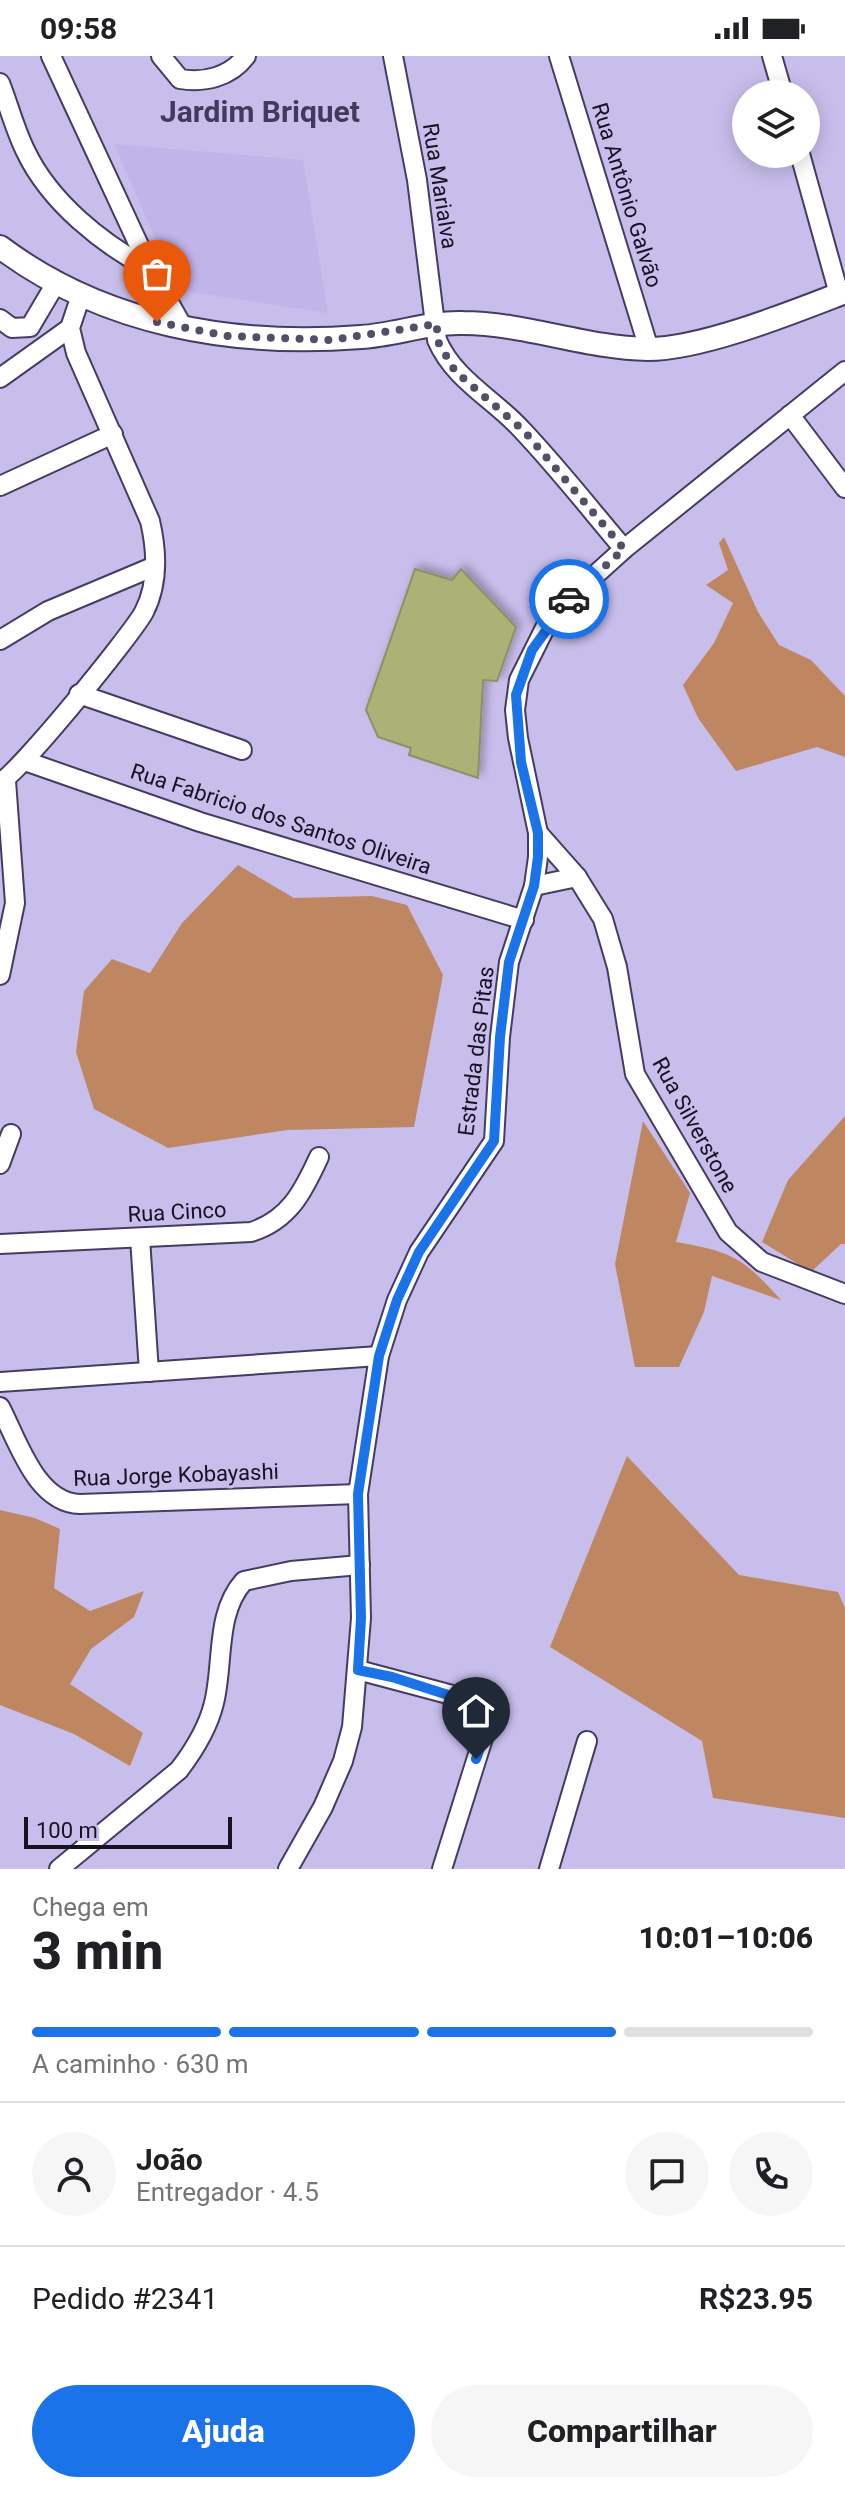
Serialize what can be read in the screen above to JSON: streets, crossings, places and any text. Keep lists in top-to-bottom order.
{
  "streets": {
    "street": [
      "Rua Marialva",
      "Rua Antônio Galvão",
      "Rua Fabricio dos Santos Oliveira",
      "Estrada das Pitas",
      "Rua Silverstone",
      "Rua Cinco",
      "Rua Jorge Kobayashi"
    ]
  },
  "crossings": [
    ["Rua Marialva", "Estrada das Pitas"],
    ["Rua Fabricio dos Santos Oliveira", "Estrada das Pitas"],
    ["Estrada das Pitas", "Rua Silverstone"],
    ["Estrada das Pitas", "Rua Jorge Kobayashi"]
  ],
  "districts": ["Jardim Briquet"],
  "scale_bar": "100 m",
  "page": {
    "status": "09:58",
    "scale": "100 m",
    "heading": ["3 min", "Chega em", "10:01–10:06"],
    "panel": [
      "João",
      "Entregador · 4.5",
      "Pedido #2341",
      "R$23.95"
    ],
    "bar": "A caminho · 630 m",
    "buttons": ["Ajuda", "Compartilhar"]
  }
}
